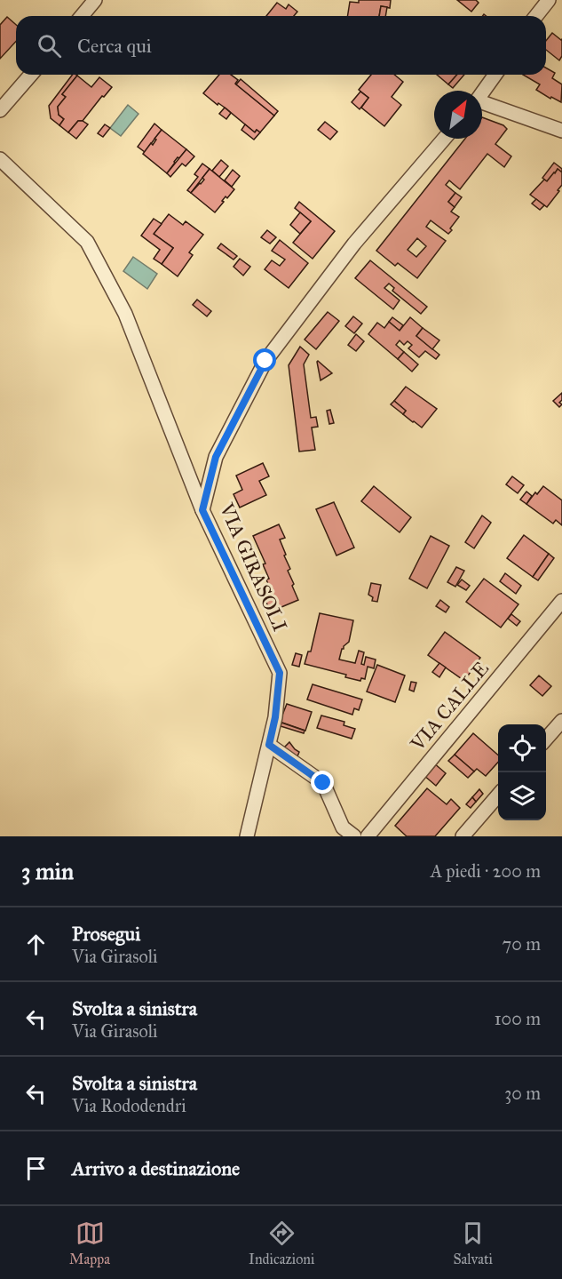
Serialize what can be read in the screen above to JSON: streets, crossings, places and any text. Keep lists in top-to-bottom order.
{
  "streets": {
    "street": ["VIA GIRASOLI", "VIA CALLE"]
  },
  "north": "top right",
  "page": {
    "search": "Cerca qui",
    "heading": ["3 min", "A piedi · 200 m"],
    "list": [
      ["Prosegui", "Via Girasoli", "70 m"],
      ["Svolta a sinistra", "Via Girasoli", "100 m"],
      ["Svolta a sinistra", "Via Rododendri", "30 m"],
      "Arrivo a destinazione"
    ],
    "nav": ["Mappa", "Indicazioni", "Salvati"]
  }
}
